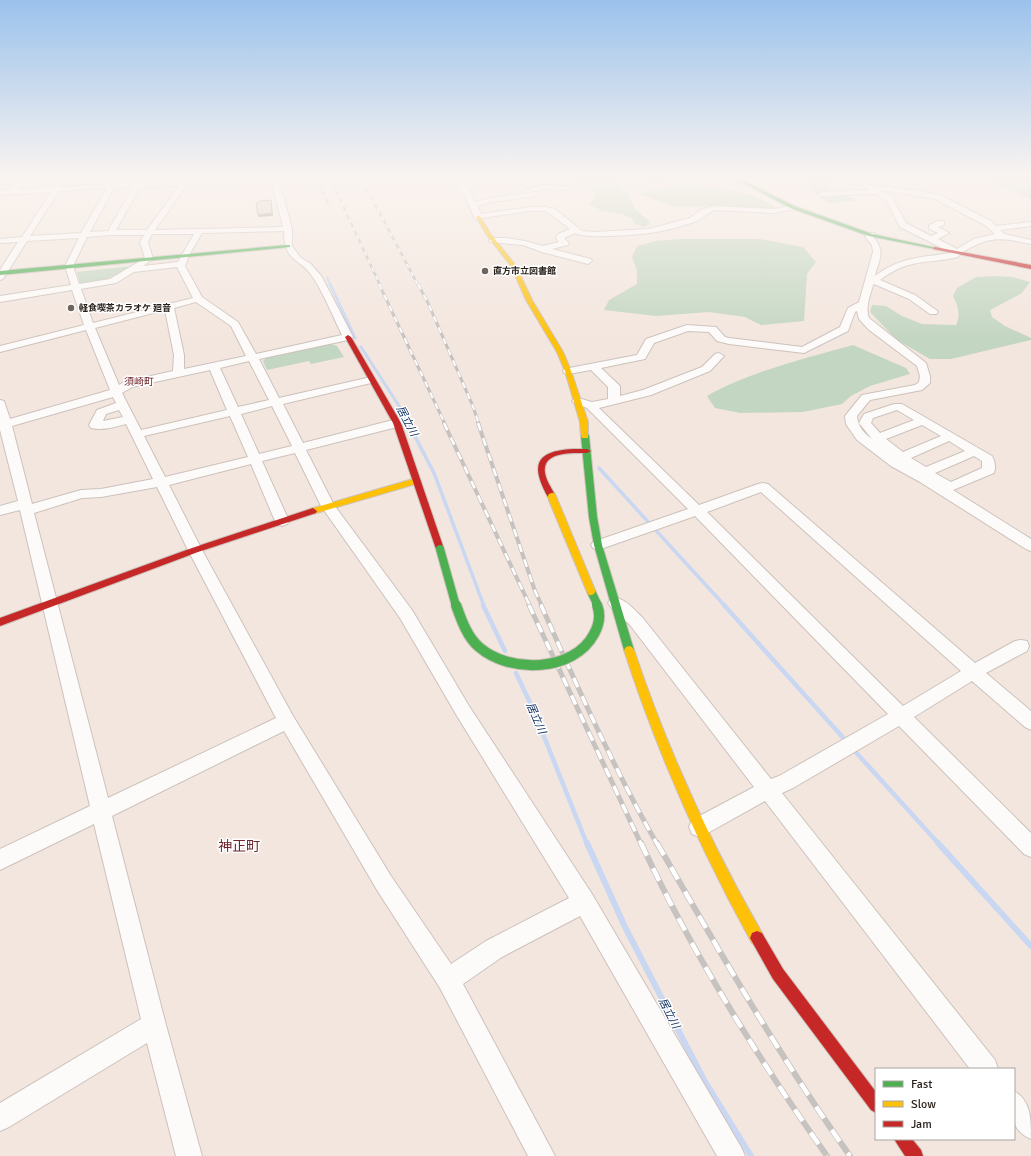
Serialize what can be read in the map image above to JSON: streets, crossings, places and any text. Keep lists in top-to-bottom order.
{
  "districts": ["須崎町", "神正町"],
  "water": ["居立川"],
  "places": ["直方市立図書館", "軽食喫茶カラオケ 廻音"],
  "legend": ["Fast", "Slow", "Jam"]
}
